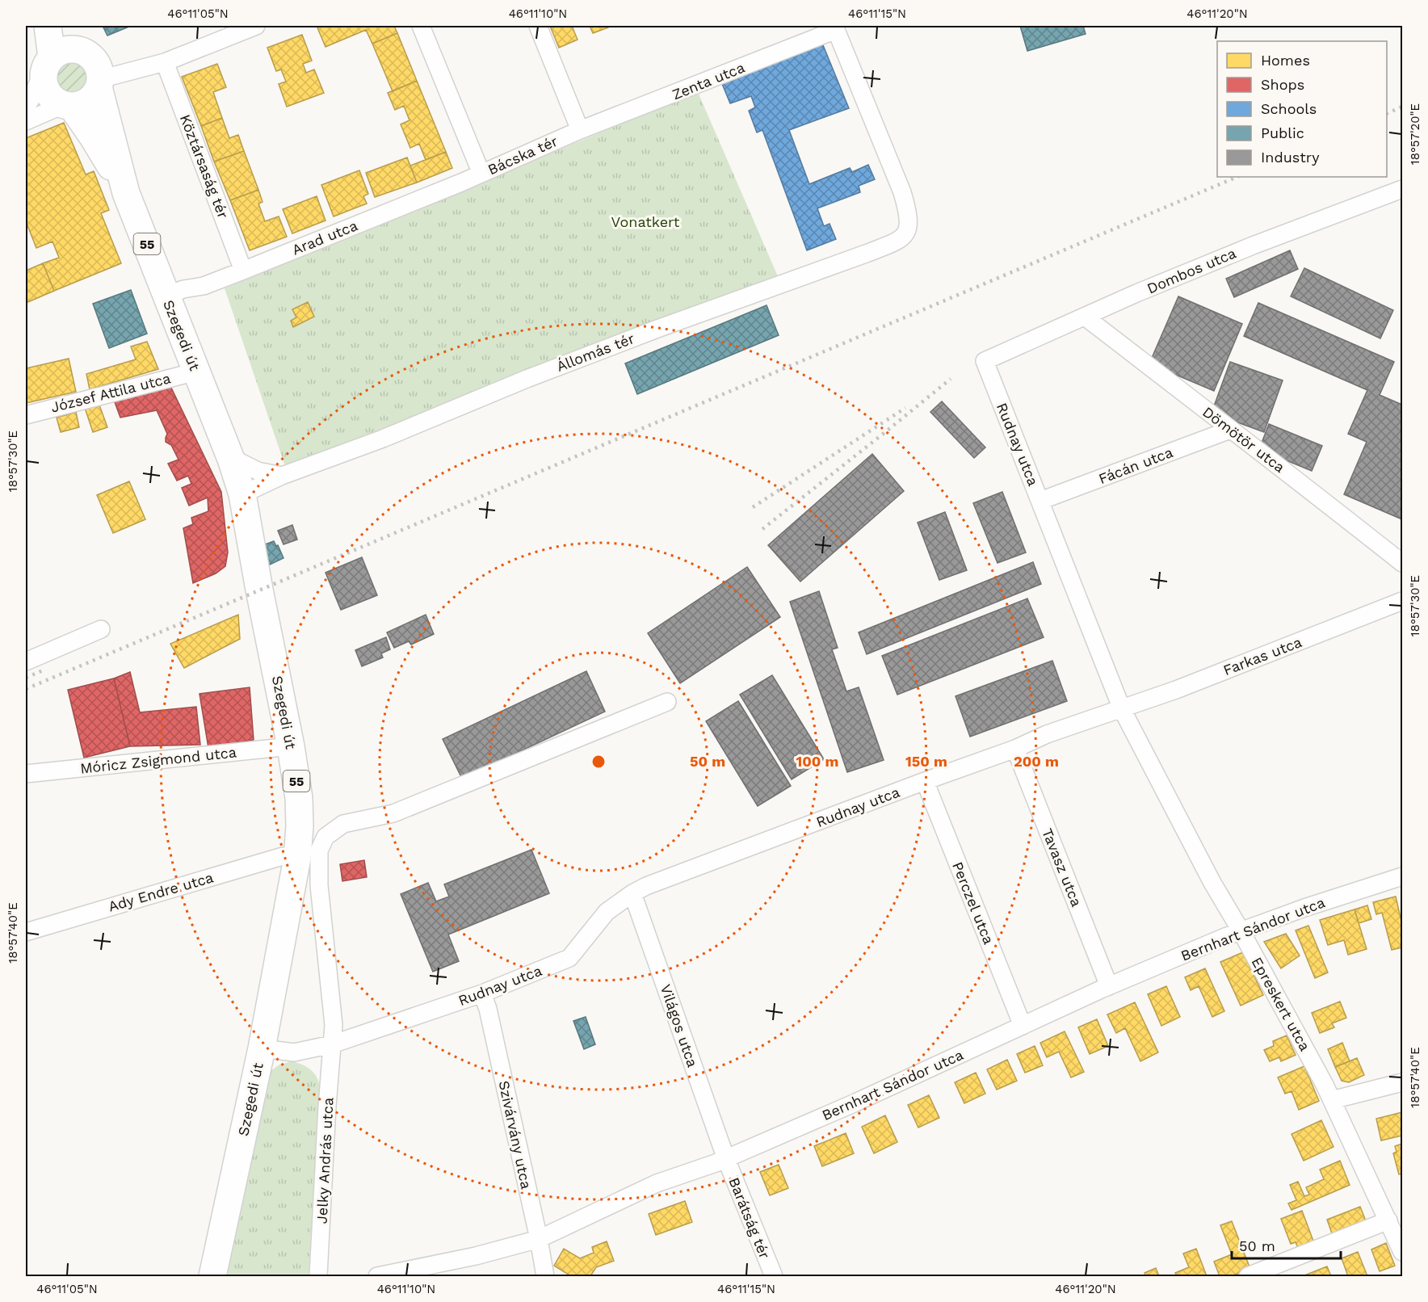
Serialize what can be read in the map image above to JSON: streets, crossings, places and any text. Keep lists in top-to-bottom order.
{
  "streets": {
    "main road": ["55", "Szegedi út"],
    "street": [
      "Zenta utca",
      "Bácska tér",
      "Köztársaság tér",
      "Arad utca",
      "Dombos utca",
      "Állomás tér",
      "József Attila utca",
      "Dömötör utca",
      "Rudnay utca",
      "Fácán utca",
      "Farkas utca",
      "Móricz Zsigmond utca",
      "Tavasz utca",
      "Ady Endre utca",
      "Perczel utca",
      "Bernhart Sándor utca",
      "Epreskert utca",
      "Világos utca",
      "Szivárvány utca",
      "Jelky András utca",
      "Barátság tér"
    ]
  },
  "crossings": [
    ["Zenta utca", "Bácska tér"],
    ["Zenta utca", "Állomás tér"],
    ["Bácska tér", "Arad utca"],
    ["Köztársaság tér", "Arad utca"],
    ["Arad utca", "Szegedi út"],
    ["55", "Szegedi út"],
    ["Dombos utca", "Dömötör utca"],
    ["Dombos utca", "Rudnay utca"],
    ["Szegedi út", "Állomás tér"],
    ["Szegedi út", "József Attila utca"],
    ["Szegedi út", "Rudnay utca"],
    ["Szegedi út", "Móricz Zsigmond utca"],
    ["Szegedi út", "Ady Endre utca"],
    ["Dömötör utca", "Fácán utca"],
    ["Rudnay utca", "Fácán utca"],
    ["Rudnay utca", "Farkas utca"],
    ["Rudnay utca", "Tavasz utca"],
    ["Rudnay utca", "Perczel utca"],
    ["Rudnay utca", "Epreskert utca"],
    ["Rudnay utca", "Világos utca"],
    ["Rudnay utca", "Szivárvány utca"],
    ["Rudnay utca", "Jelky András utca"],
    ["Farkas utca", "Epreskert utca"],
    ["Tavasz utca", "Bernhart Sándor utca"],
    ["Perczel utca", "Bernhart Sándor utca"],
    ["Bernhart Sándor utca", "Epreskert utca"],
    ["Bernhart Sándor utca", "Világos utca"],
    ["Bernhart Sándor utca", "Szivárvány utca"],
    ["Bernhart Sándor utca", "Barátság tér"],
    ["Világos utca", "Barátság tér"]
  ],
  "parks": ["Vonatkert"],
  "legend": [
    "Homes",
    "Shops",
    "Schools",
    "Public",
    "Industry"
  ],
  "scale_bar": "50 m",
  "coordinates": [
    "46°11'05\"N",
    "46°11'10\"N",
    "46°11'15\"N",
    "46°11'20\"N",
    "18°57'20\"E",
    "18°57'30\"E",
    "18°57'40\"E"
  ],
  "rings": [
    "50 m",
    "100 m",
    "150 m",
    "200 m"
  ]
}
